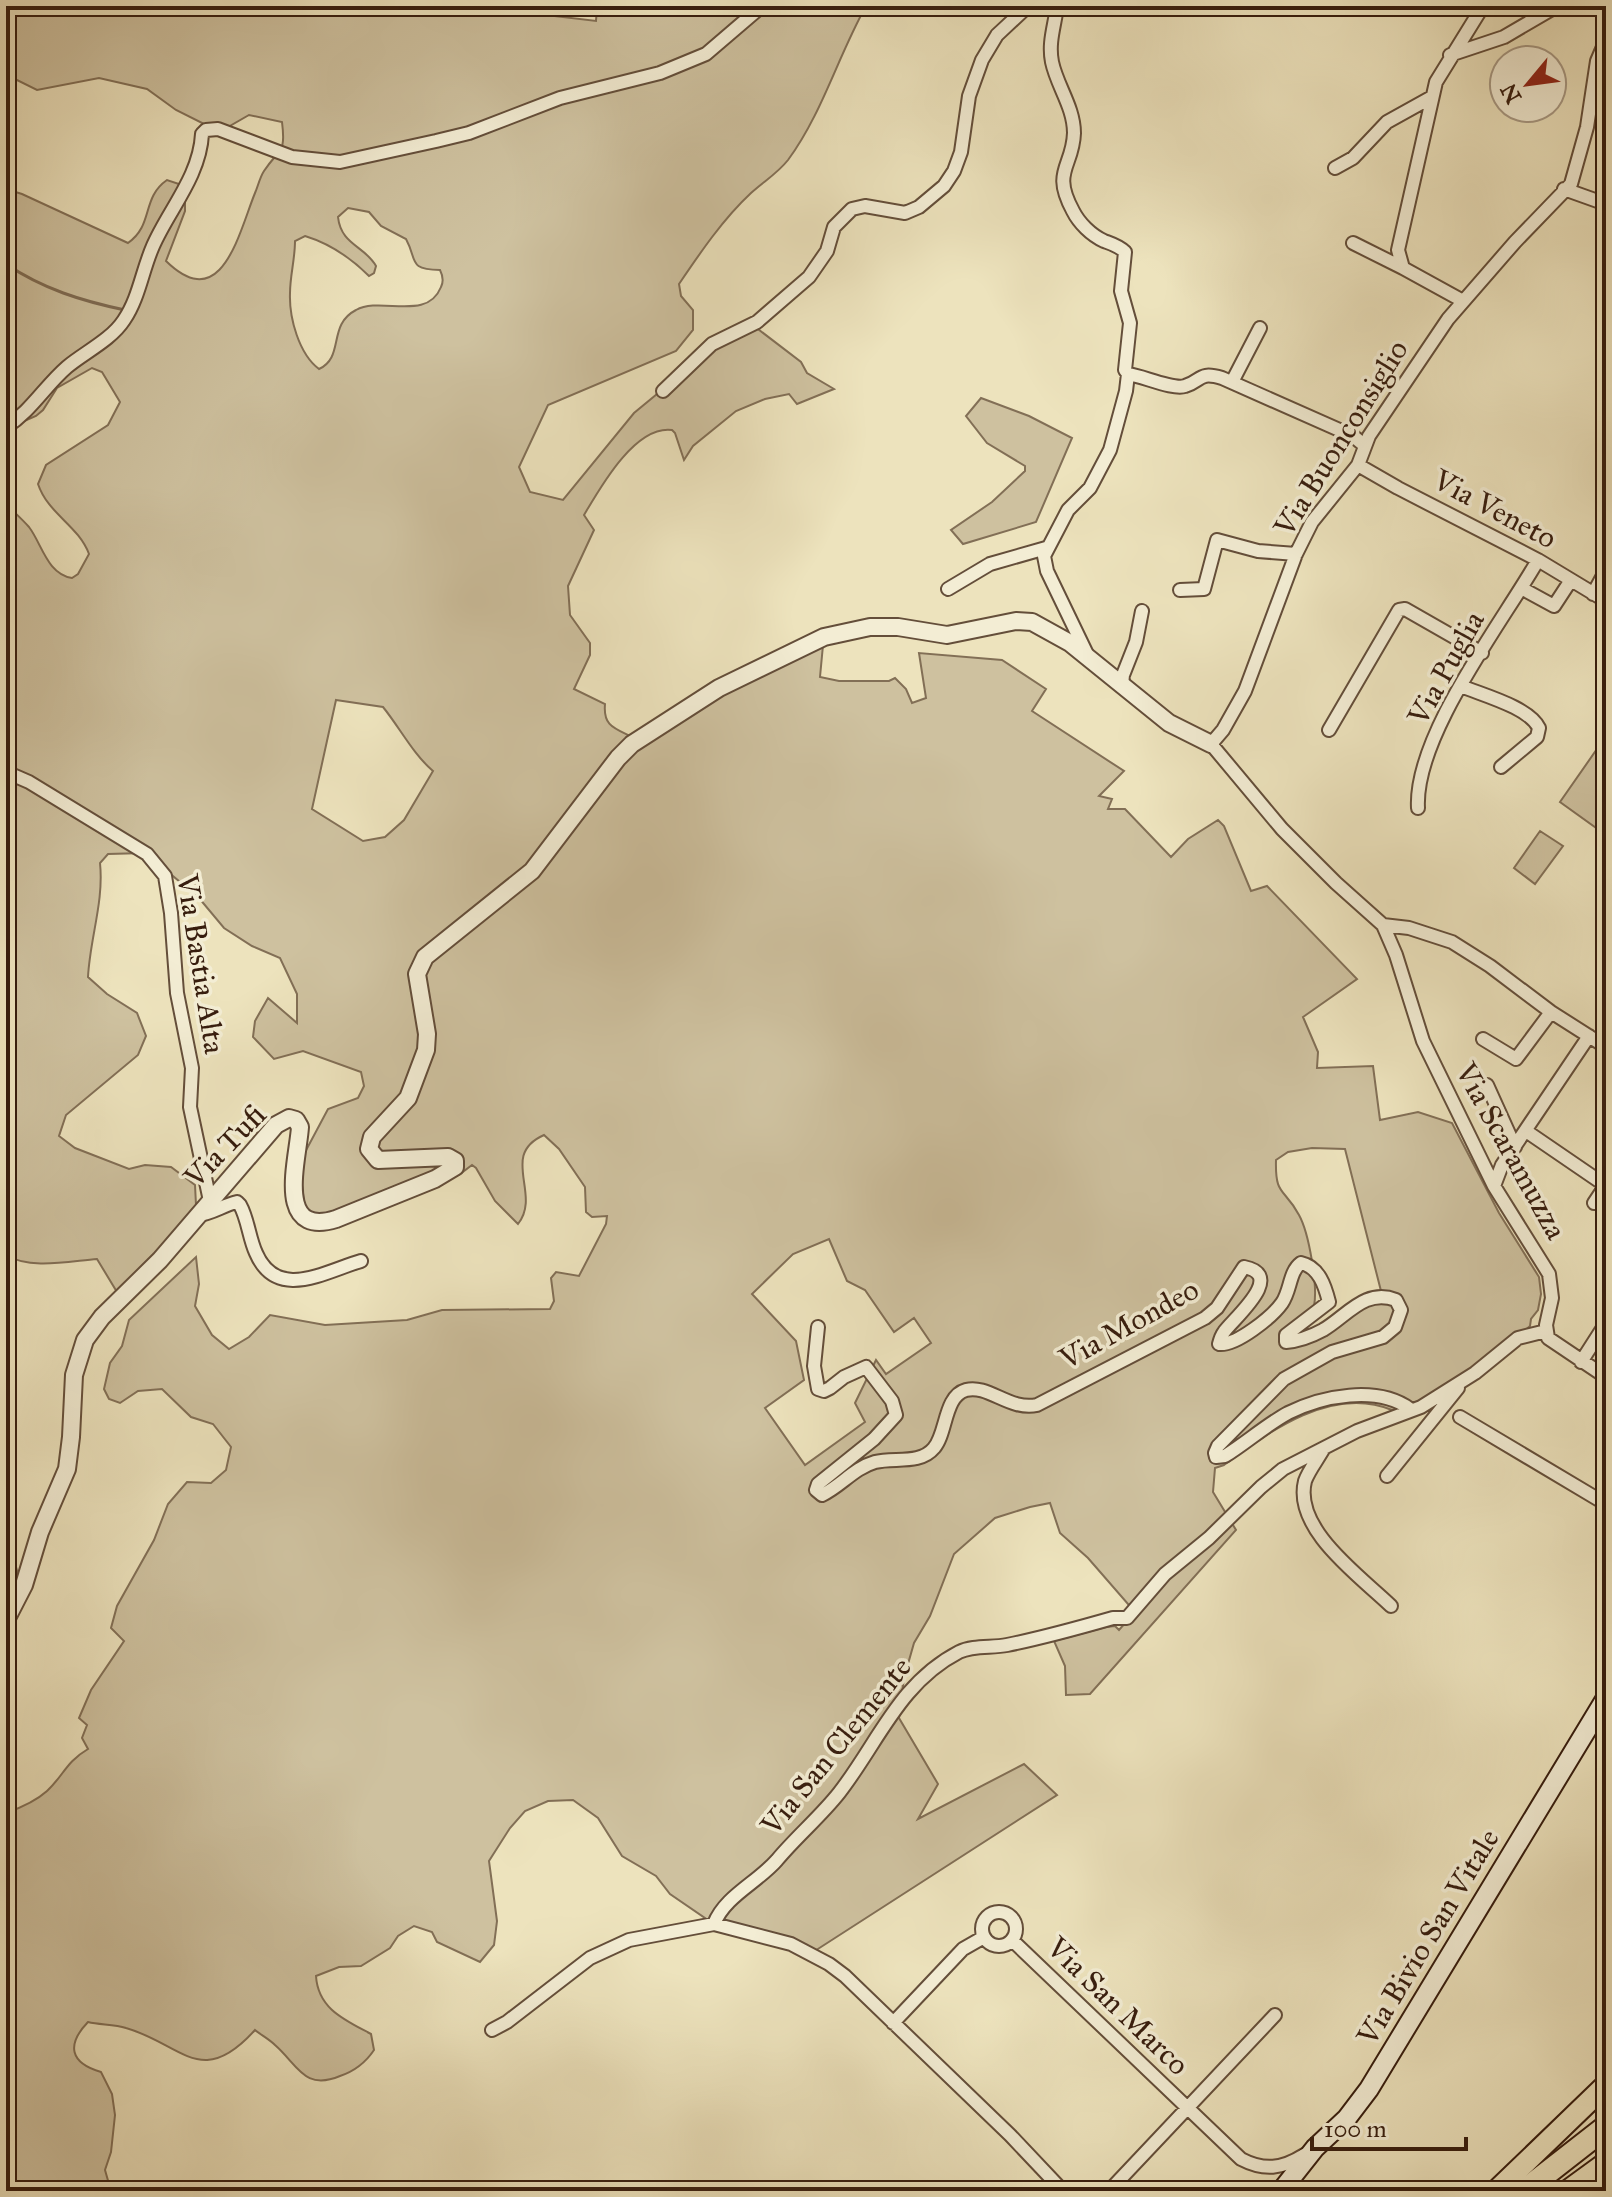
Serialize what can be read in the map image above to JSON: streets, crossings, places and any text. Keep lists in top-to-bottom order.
{
  "streets": {
    "main road": ["Via Bivio San Vitale"],
    "street": [
      "Via Buonconsiglio",
      "Via Veneto",
      "Via Puglia",
      "Via Bastia Alta",
      "Via Tufi",
      "Via Scaramuzza",
      "Via Mondeo",
      "Via San Clemente",
      "Via San Marco"
    ]
  },
  "crossings": [
    ["Via Buonconsiglio", "Via Veneto"],
    ["Via Veneto", "Via Puglia"],
    ["Via Bastia Alta", "Via Tufi"],
    ["Via Scaramuzza", "Via San Clemente"],
    ["Via Mondeo", "Via San Clemente"],
    ["Via Bivio San Vitale", "Via San Marco"]
  ],
  "scale_bar": "100 m",
  "north": "bottom left"
}
